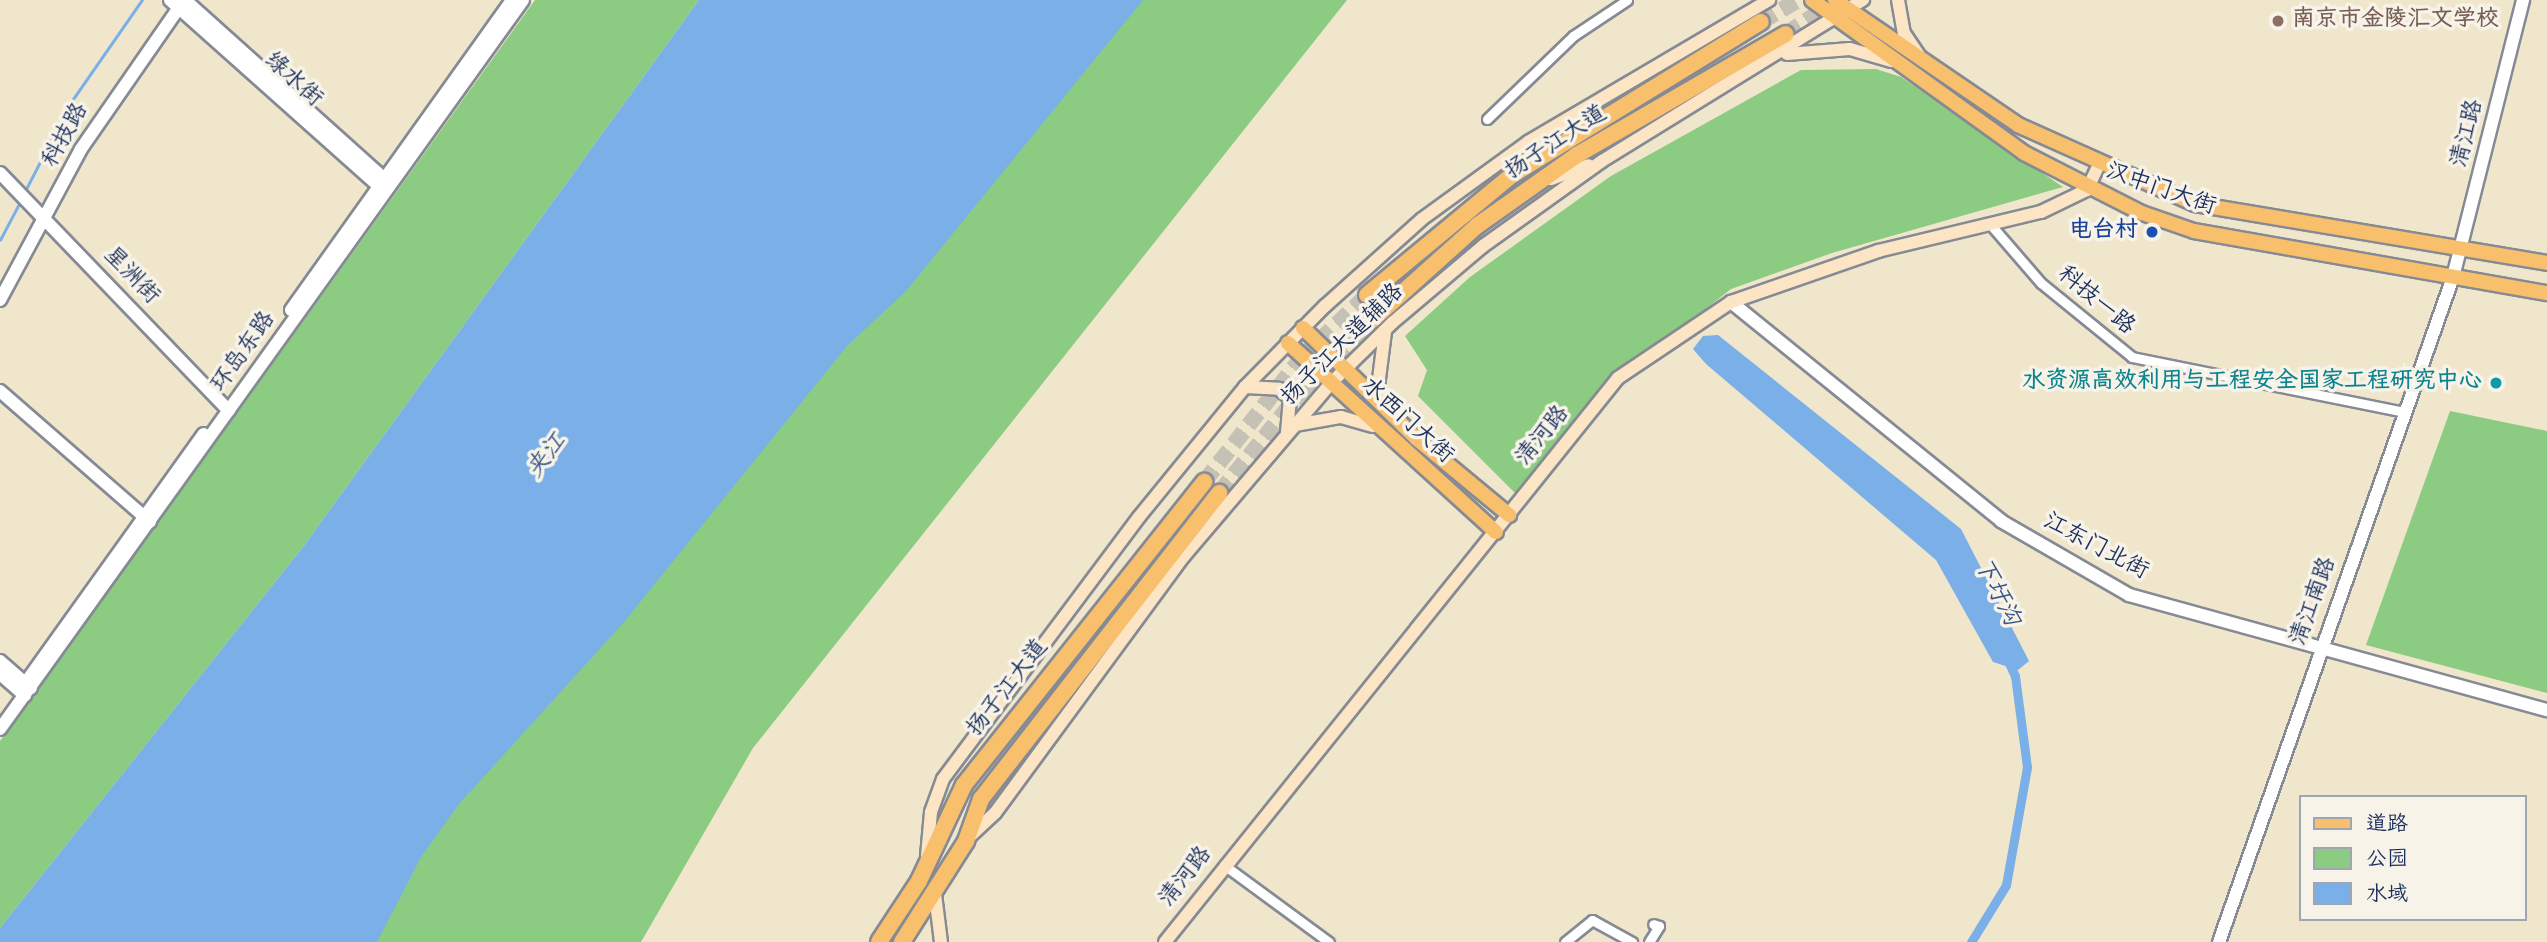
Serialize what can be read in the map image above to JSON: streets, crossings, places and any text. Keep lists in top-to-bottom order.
{
  "streets": {
    "highway": ["扬子江大道"],
    "main road": [
      "汉中门大街",
      "扬子江大道辅路",
      "水西门大街",
      "清河路"
    ],
    "street": [
      "绿水街",
      "清江路",
      "科技路",
      "星洲街",
      "科技一路",
      "环岛东路",
      "江东门北街",
      "清江南路"
    ]
  },
  "crossings": [
    ["绿水街", "科技路"],
    ["绿水街", "环岛东路"],
    ["清江路", "汉中门大街"],
    ["清江路", "清江南路"],
    ["科技路", "星洲街"],
    ["扬子江大道", "扬子江大道辅路"],
    ["汉中门大街", "扬子江大道辅路"],
    ["汉中门大街", "清河路"],
    ["汉中门大街", "清江南路"],
    ["星洲街", "环岛东路"],
    ["科技一路", "清河路"],
    ["科技一路", "清江南路"],
    ["扬子江大道辅路", "水西门大街"],
    ["水西门大街", "清河路"],
    ["清河路", "江东门北街"],
    ["江东门北街", "清江南路"]
  ],
  "water": ["夹江", "下圩沟"],
  "places": ["南京市金陵汇文学校", "电台村", "水资源高效利用与工程安全国家工程研究中心"],
  "legend": ["道路", "公园", "水域"]
}
